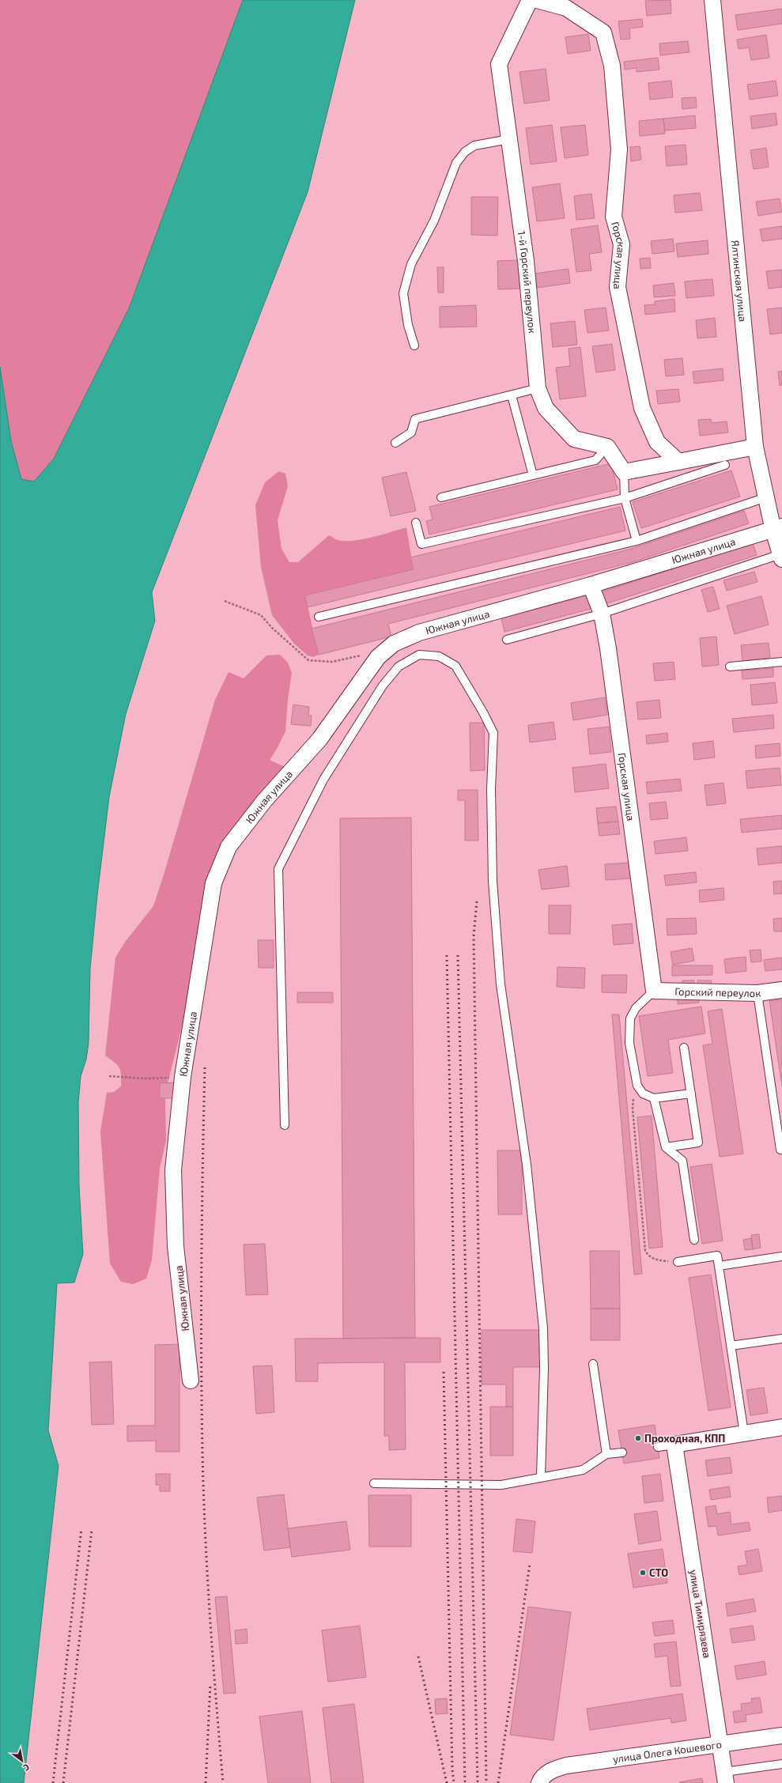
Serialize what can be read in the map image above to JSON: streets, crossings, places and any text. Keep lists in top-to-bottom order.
{
  "streets": {
    "street": [
      "Горская улица",
      "Ялтинская улица",
      "1-й Горский переулок",
      "Южная улица",
      "Горский переулок",
      "улица Тимирязева",
      "улица Олега Кошевого"
    ]
  },
  "crossings": [
    ["Горская улица", "Южная улица"],
    ["Горская улица", "Горский переулок"],
    ["Ялтинская улица", "Южная улица"],
    ["улица Тимирязева", "улица Олега Кошевого"]
  ],
  "places": ["Проходная, КПП", "СТО"],
  "north": "bottom right"
}
